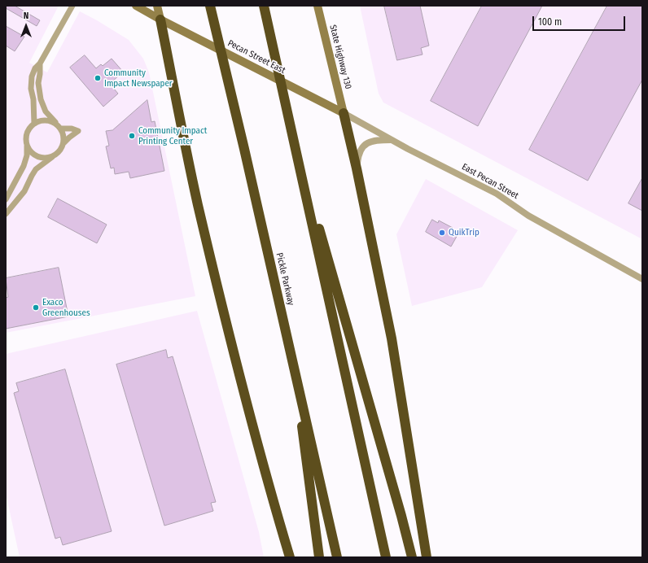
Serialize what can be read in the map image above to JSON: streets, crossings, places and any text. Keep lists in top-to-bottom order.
{
  "streets": {
    "highway": ["Pickle Parkway"],
    "main road": ["Pecan Street East", "State Highway 130"],
    "street": ["East Pecan Street"]
  },
  "crossings": [
    ["Pecan Street East", "State Highway 130"],
    ["Pecan Street East", "East Pecan Street"],
    ["State Highway 130", "East Pecan Street"]
  ],
  "places": [
    "Community Impact Newspaper",
    "Community Impact Printing Center",
    "QuikTrip",
    "Exaco Greenhouses"
  ],
  "scale_bar": "100 m",
  "north": "top"
}
